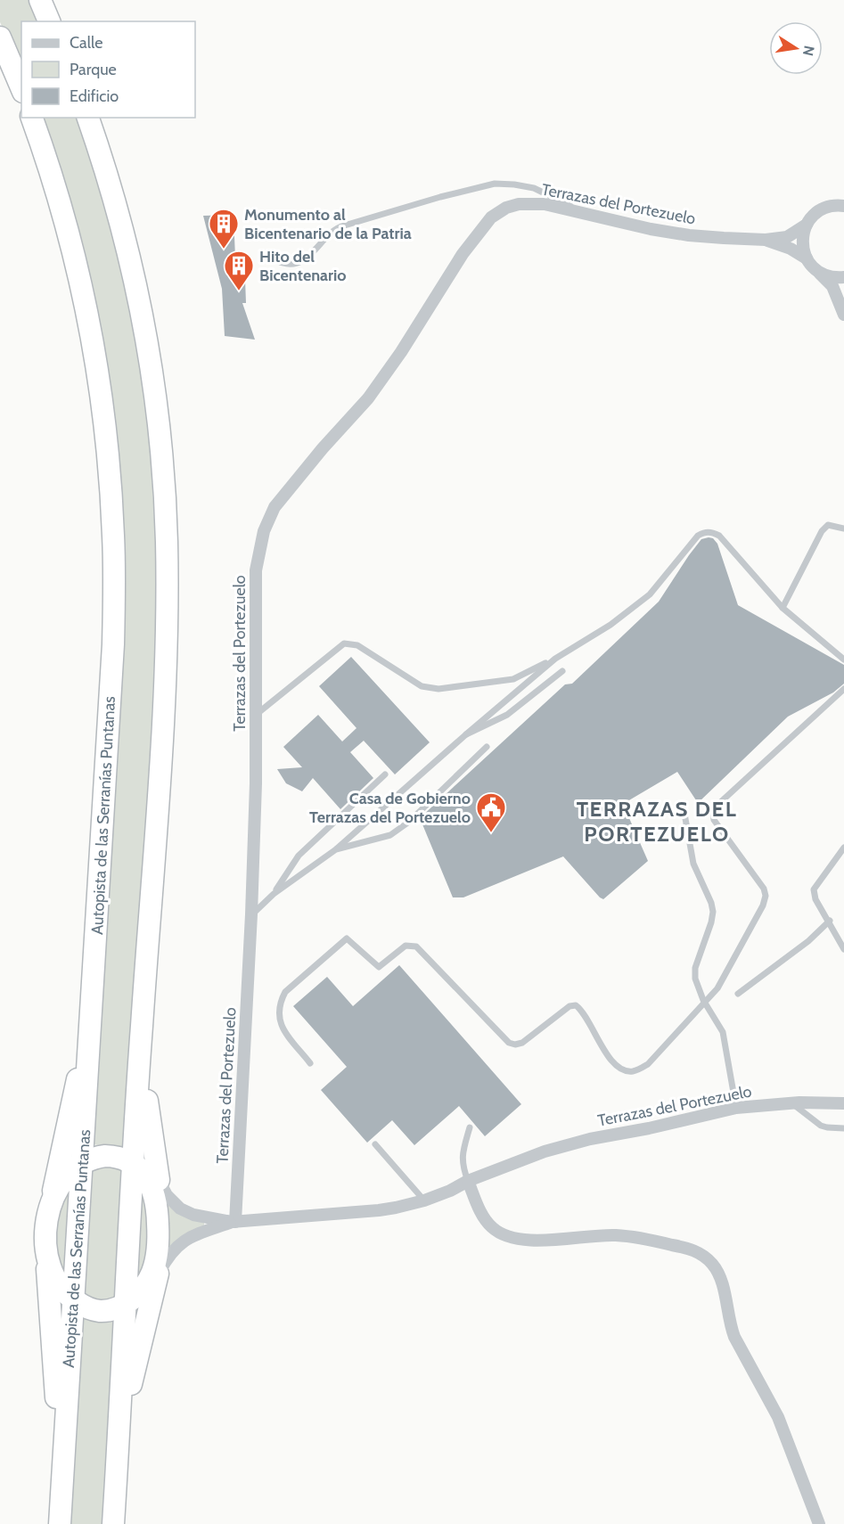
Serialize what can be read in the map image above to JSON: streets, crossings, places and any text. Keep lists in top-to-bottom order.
{
  "streets": {
    "highway": ["Autopista de las Serranías Puntanas"],
    "street": ["Terrazas del Portezuelo"]
  },
  "districts": ["TERRAZAS DEL PORTEZUELO"],
  "places": {
    "building": ["Monumento al Bicentenario de la Patria", "Hito del Bicentenario"],
    "public building": ["Casa de Gobierno Terrazas del Portezuelo"]
  },
  "legend": ["Calle", "Parque", "Edificio"],
  "north": "right"
}
